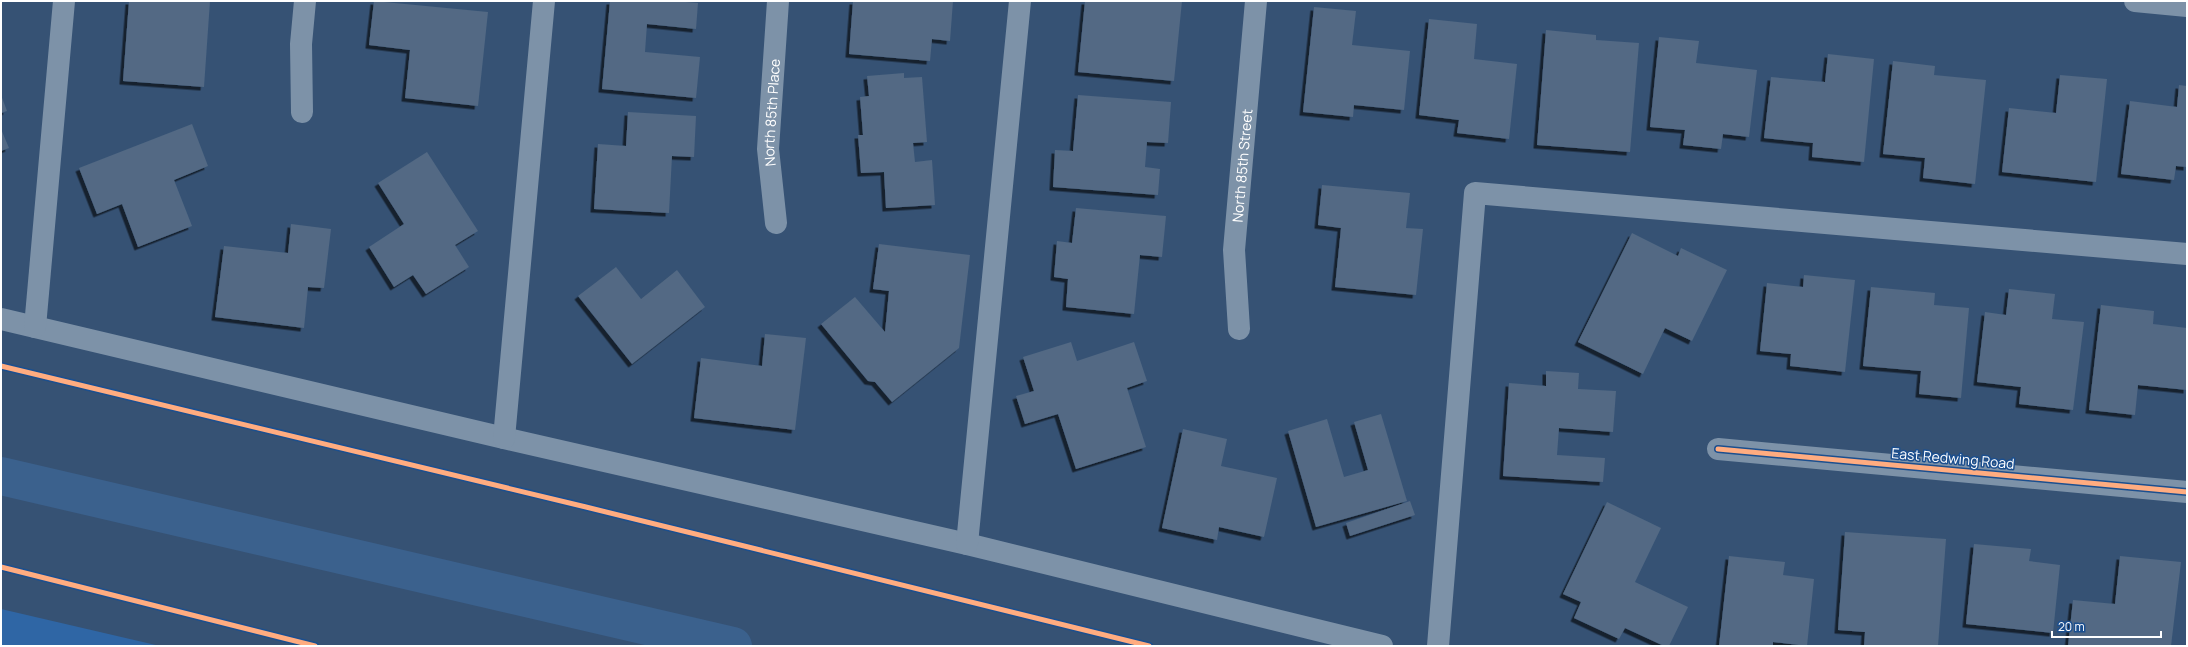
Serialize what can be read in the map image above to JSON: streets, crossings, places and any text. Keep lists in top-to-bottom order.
{
  "streets": {
    "street": ["North 85th Place", "North 85th Street", "East Redwing Road"]
  },
  "scale_bar": "20 m"
}
